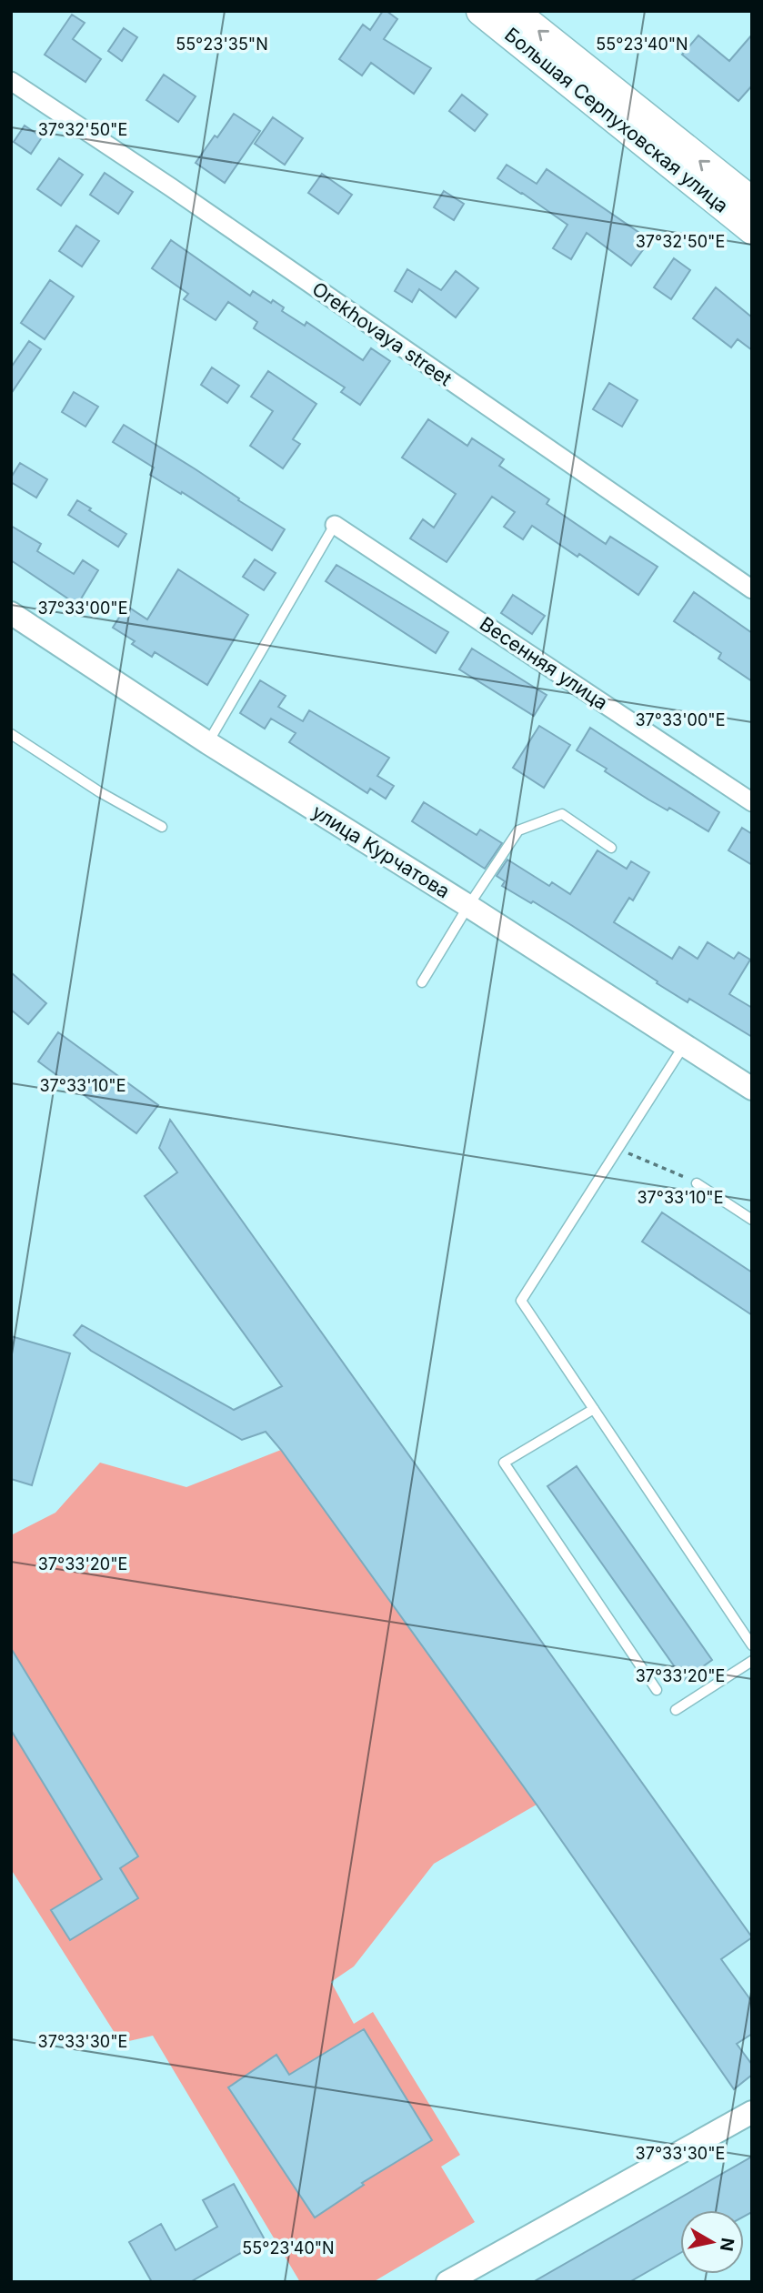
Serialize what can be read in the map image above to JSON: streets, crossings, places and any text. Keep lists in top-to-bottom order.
{
  "streets": {
    "main road": ["Большая Серпуховская улица"],
    "street": ["Orekhovaya street", "Весенняя улица", "улица Курчатова"]
  },
  "north": "right",
  "coordinates": [
    "55°23'40\"N",
    "55°23'35\"N",
    "37°32'50\"E",
    "37°33'00\"E",
    "37°33'10\"E",
    "37°33'20\"E",
    "37°33'30\"E"
  ]
}
